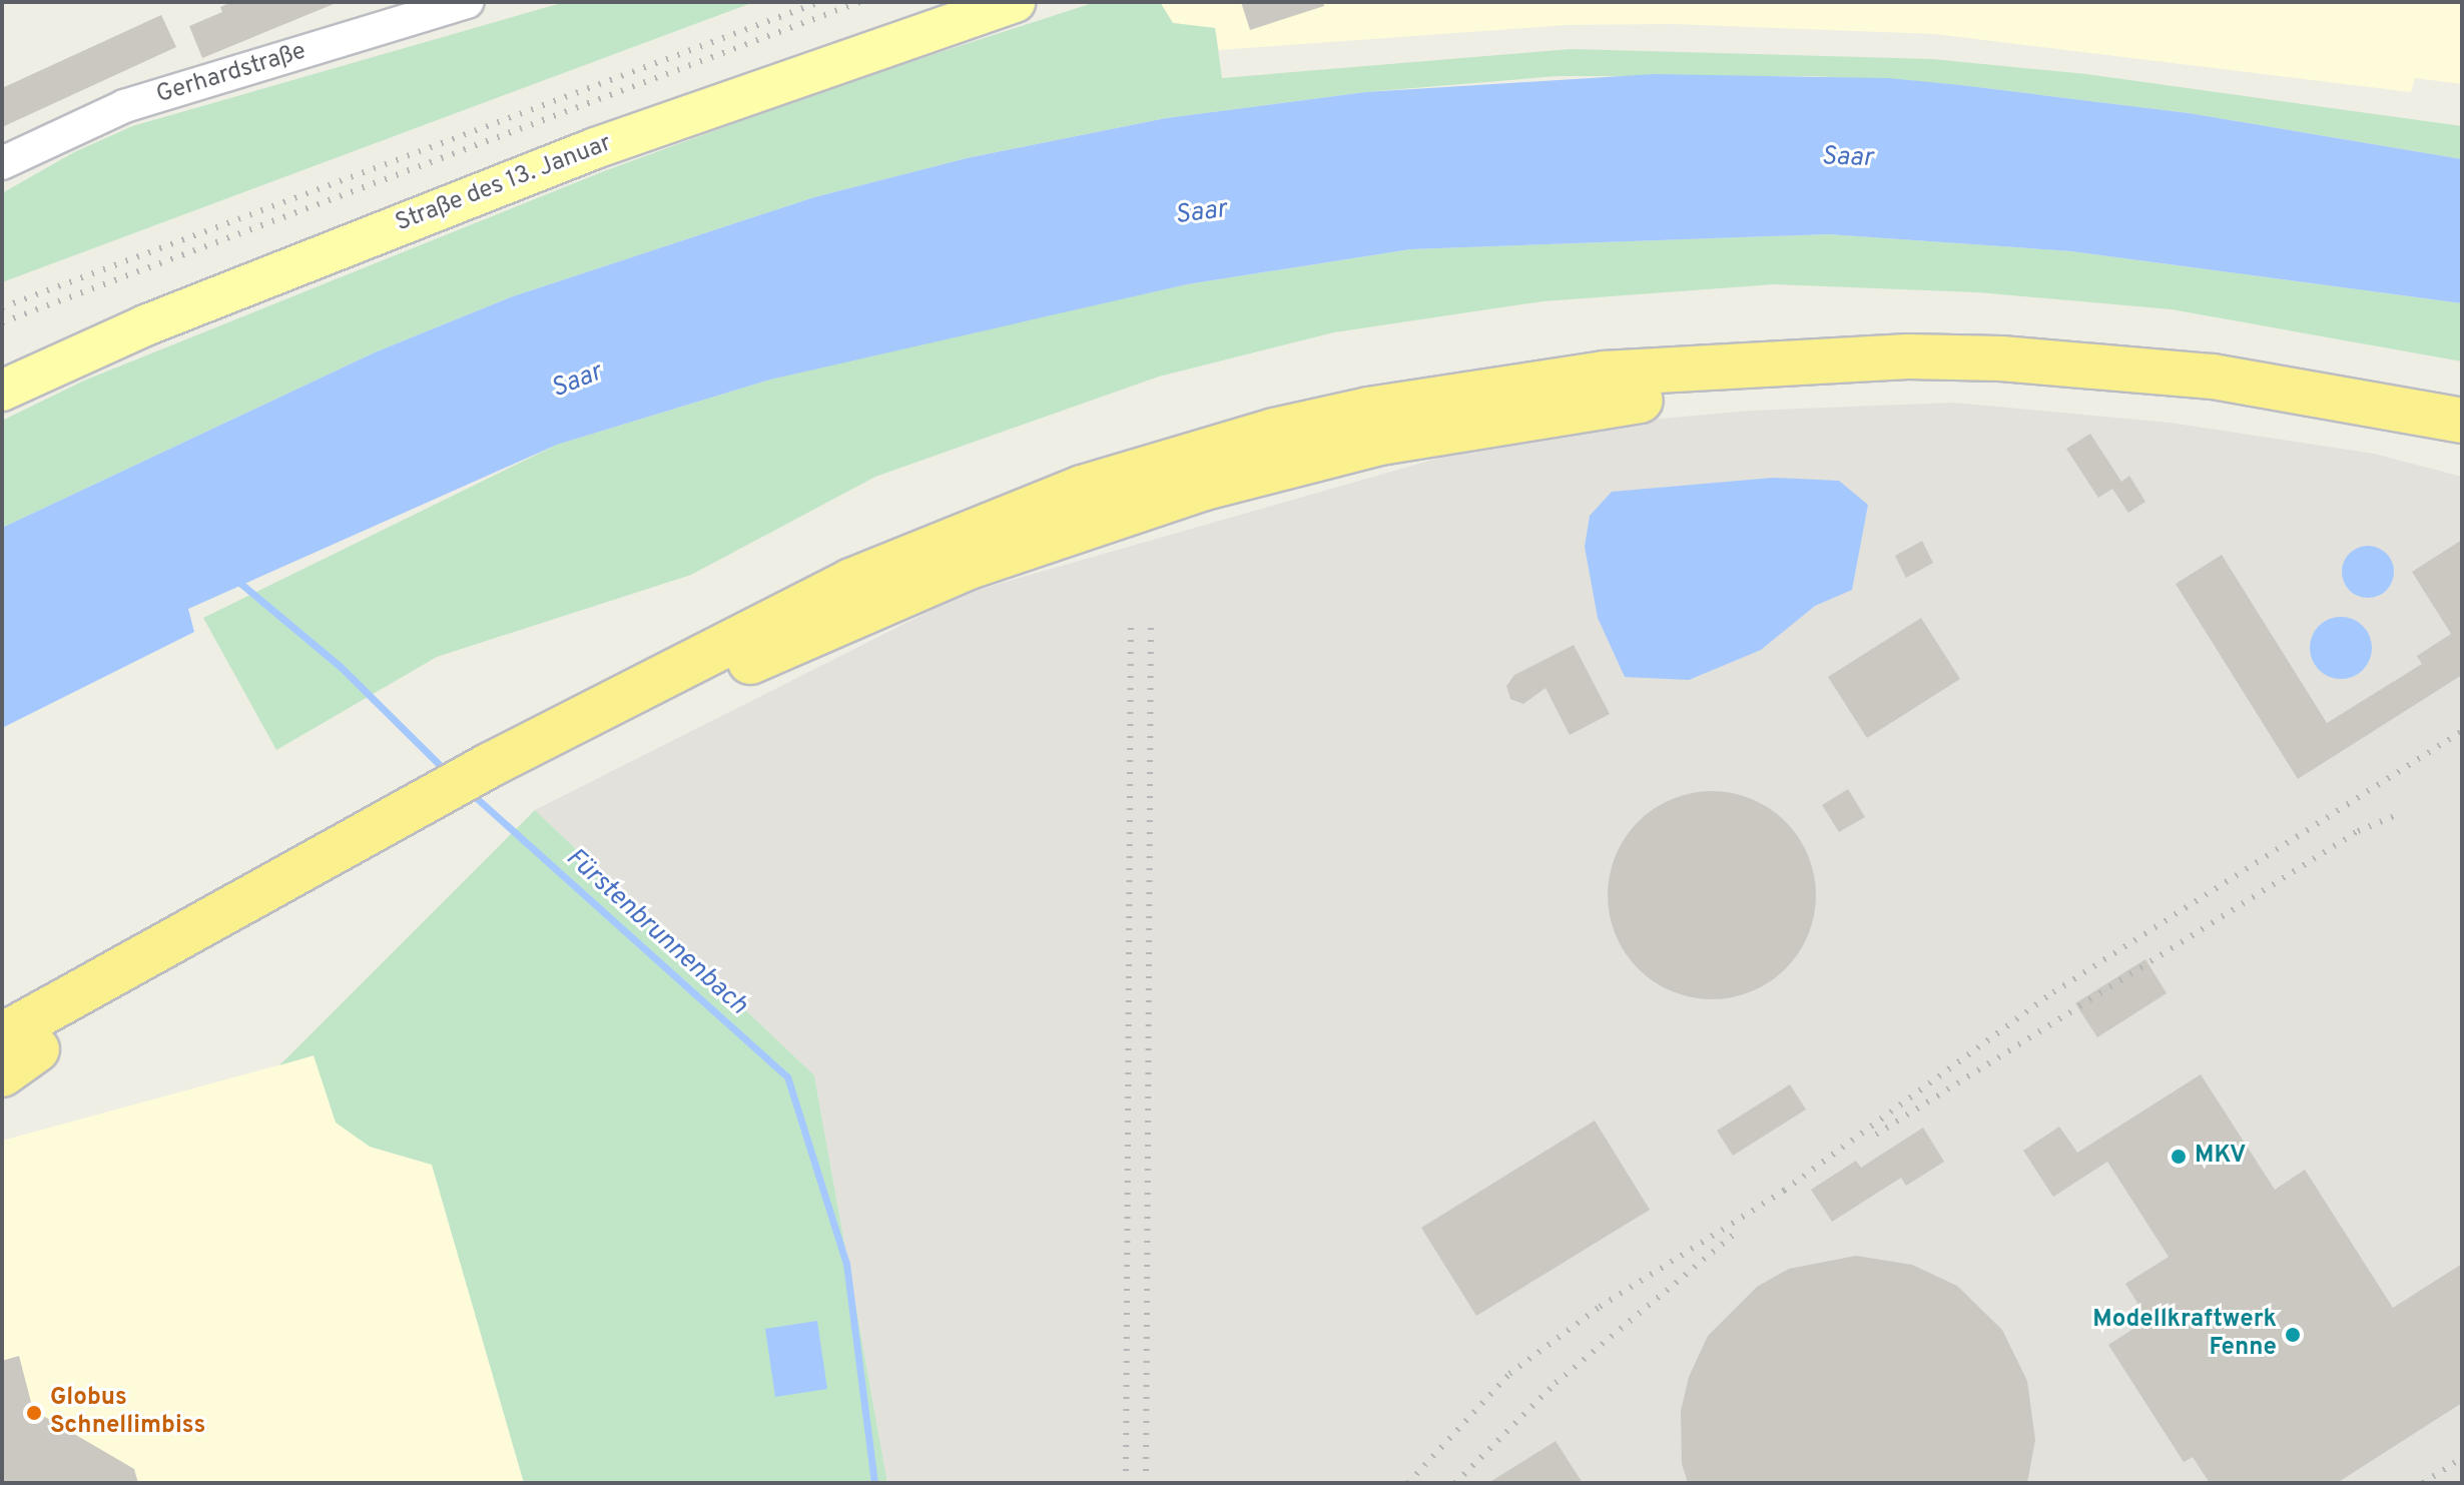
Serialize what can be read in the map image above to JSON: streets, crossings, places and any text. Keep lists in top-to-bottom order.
{
  "streets": {
    "main road": ["Straße des 13. Januar"],
    "street": ["Gerhardstraße"]
  },
  "water": ["Saar", "Fürstenbrunnenbach"],
  "places": ["MKV", "Modellkraftwerk Fenne", "Globus Schnellimbiss"]
}
